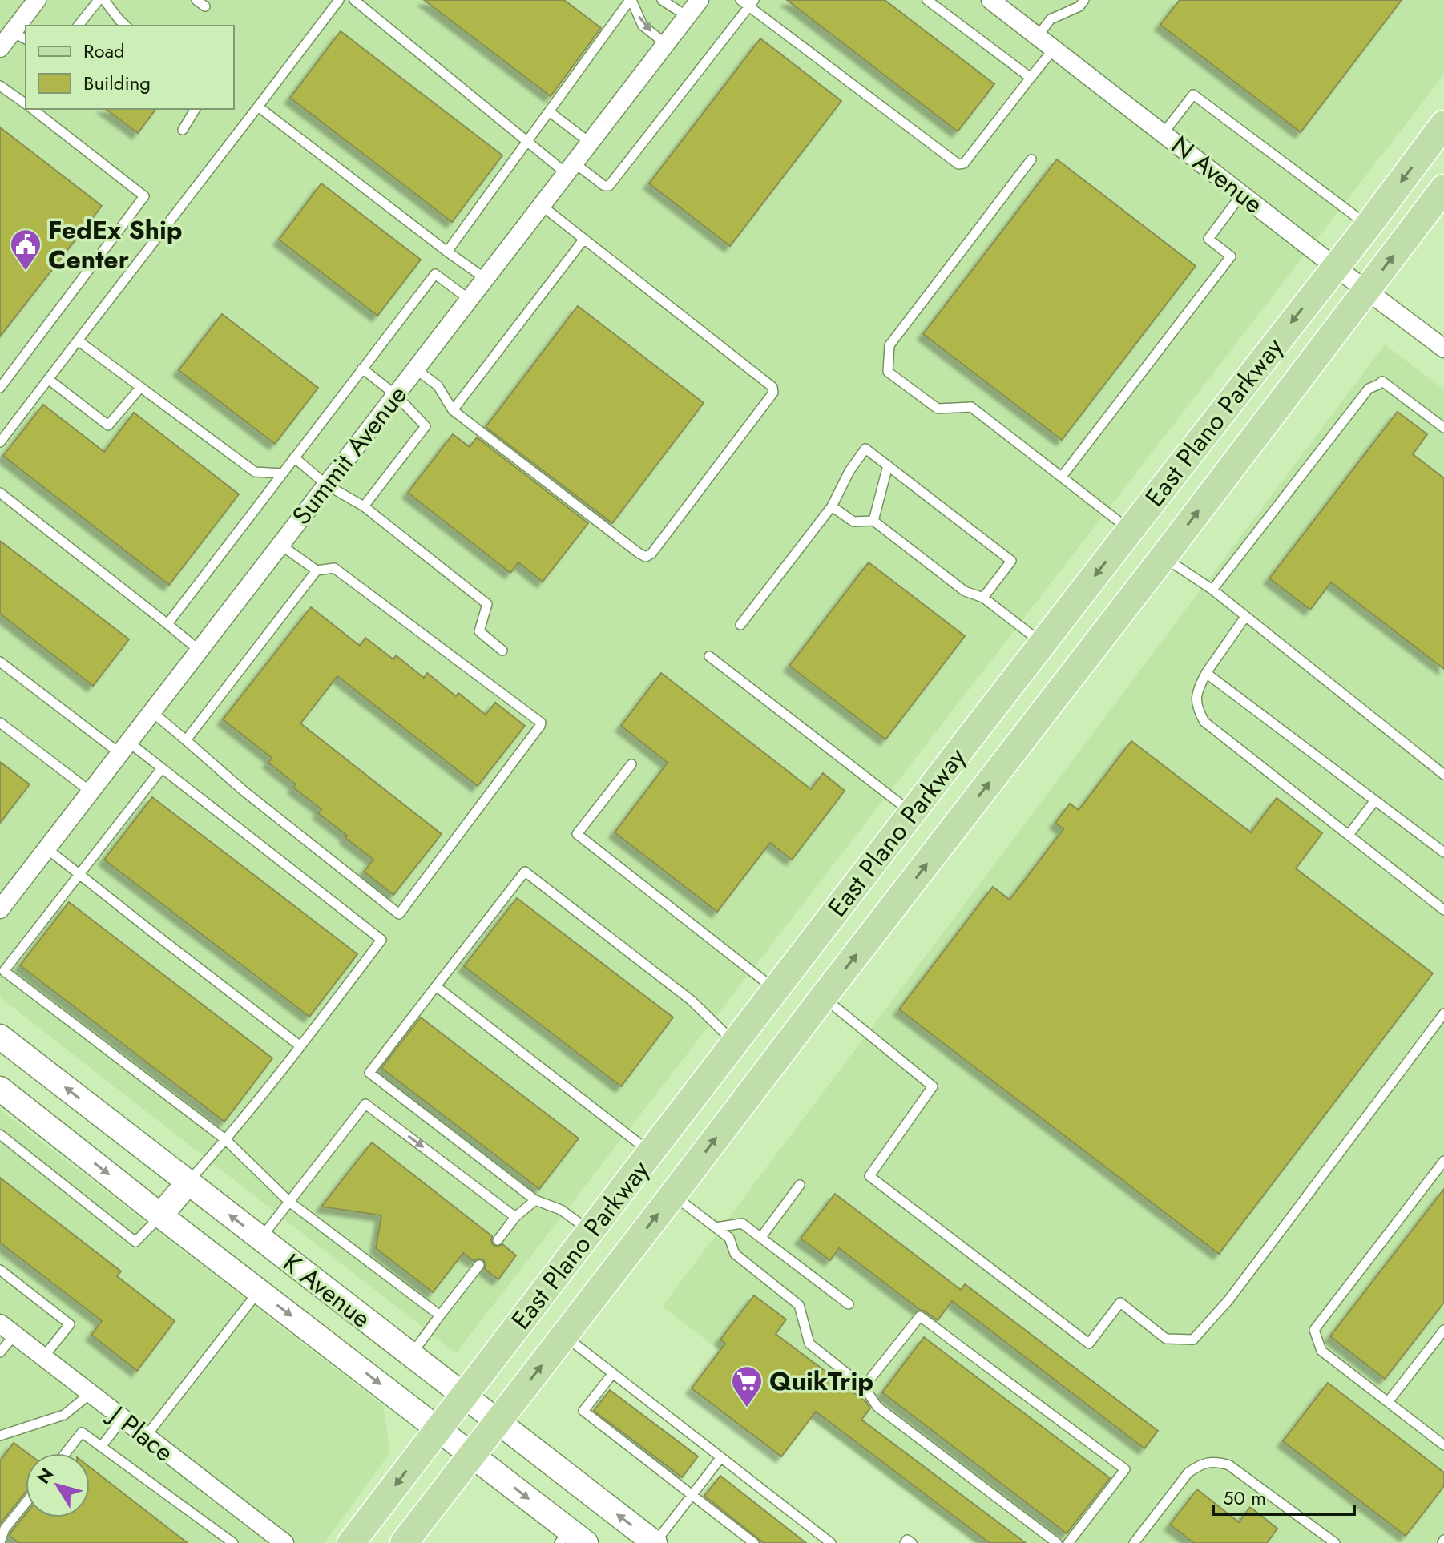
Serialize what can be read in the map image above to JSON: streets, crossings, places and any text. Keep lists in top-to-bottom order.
{
  "streets": {
    "main road": ["East Plano Parkway", "K Avenue"],
    "street": ["N Avenue", "Summit Avenue", "J Place"]
  },
  "crossings": [
    ["N Avenue", "East Plano Parkway"],
    ["East Plano Parkway", "K Avenue"]
  ],
  "places": {
    "public building": ["FedEx Ship Center"],
    "supermarket": ["QuikTrip"]
  },
  "legend": ["Road", "Building"],
  "scale_bar": "50 m",
  "north": "top left"
}
